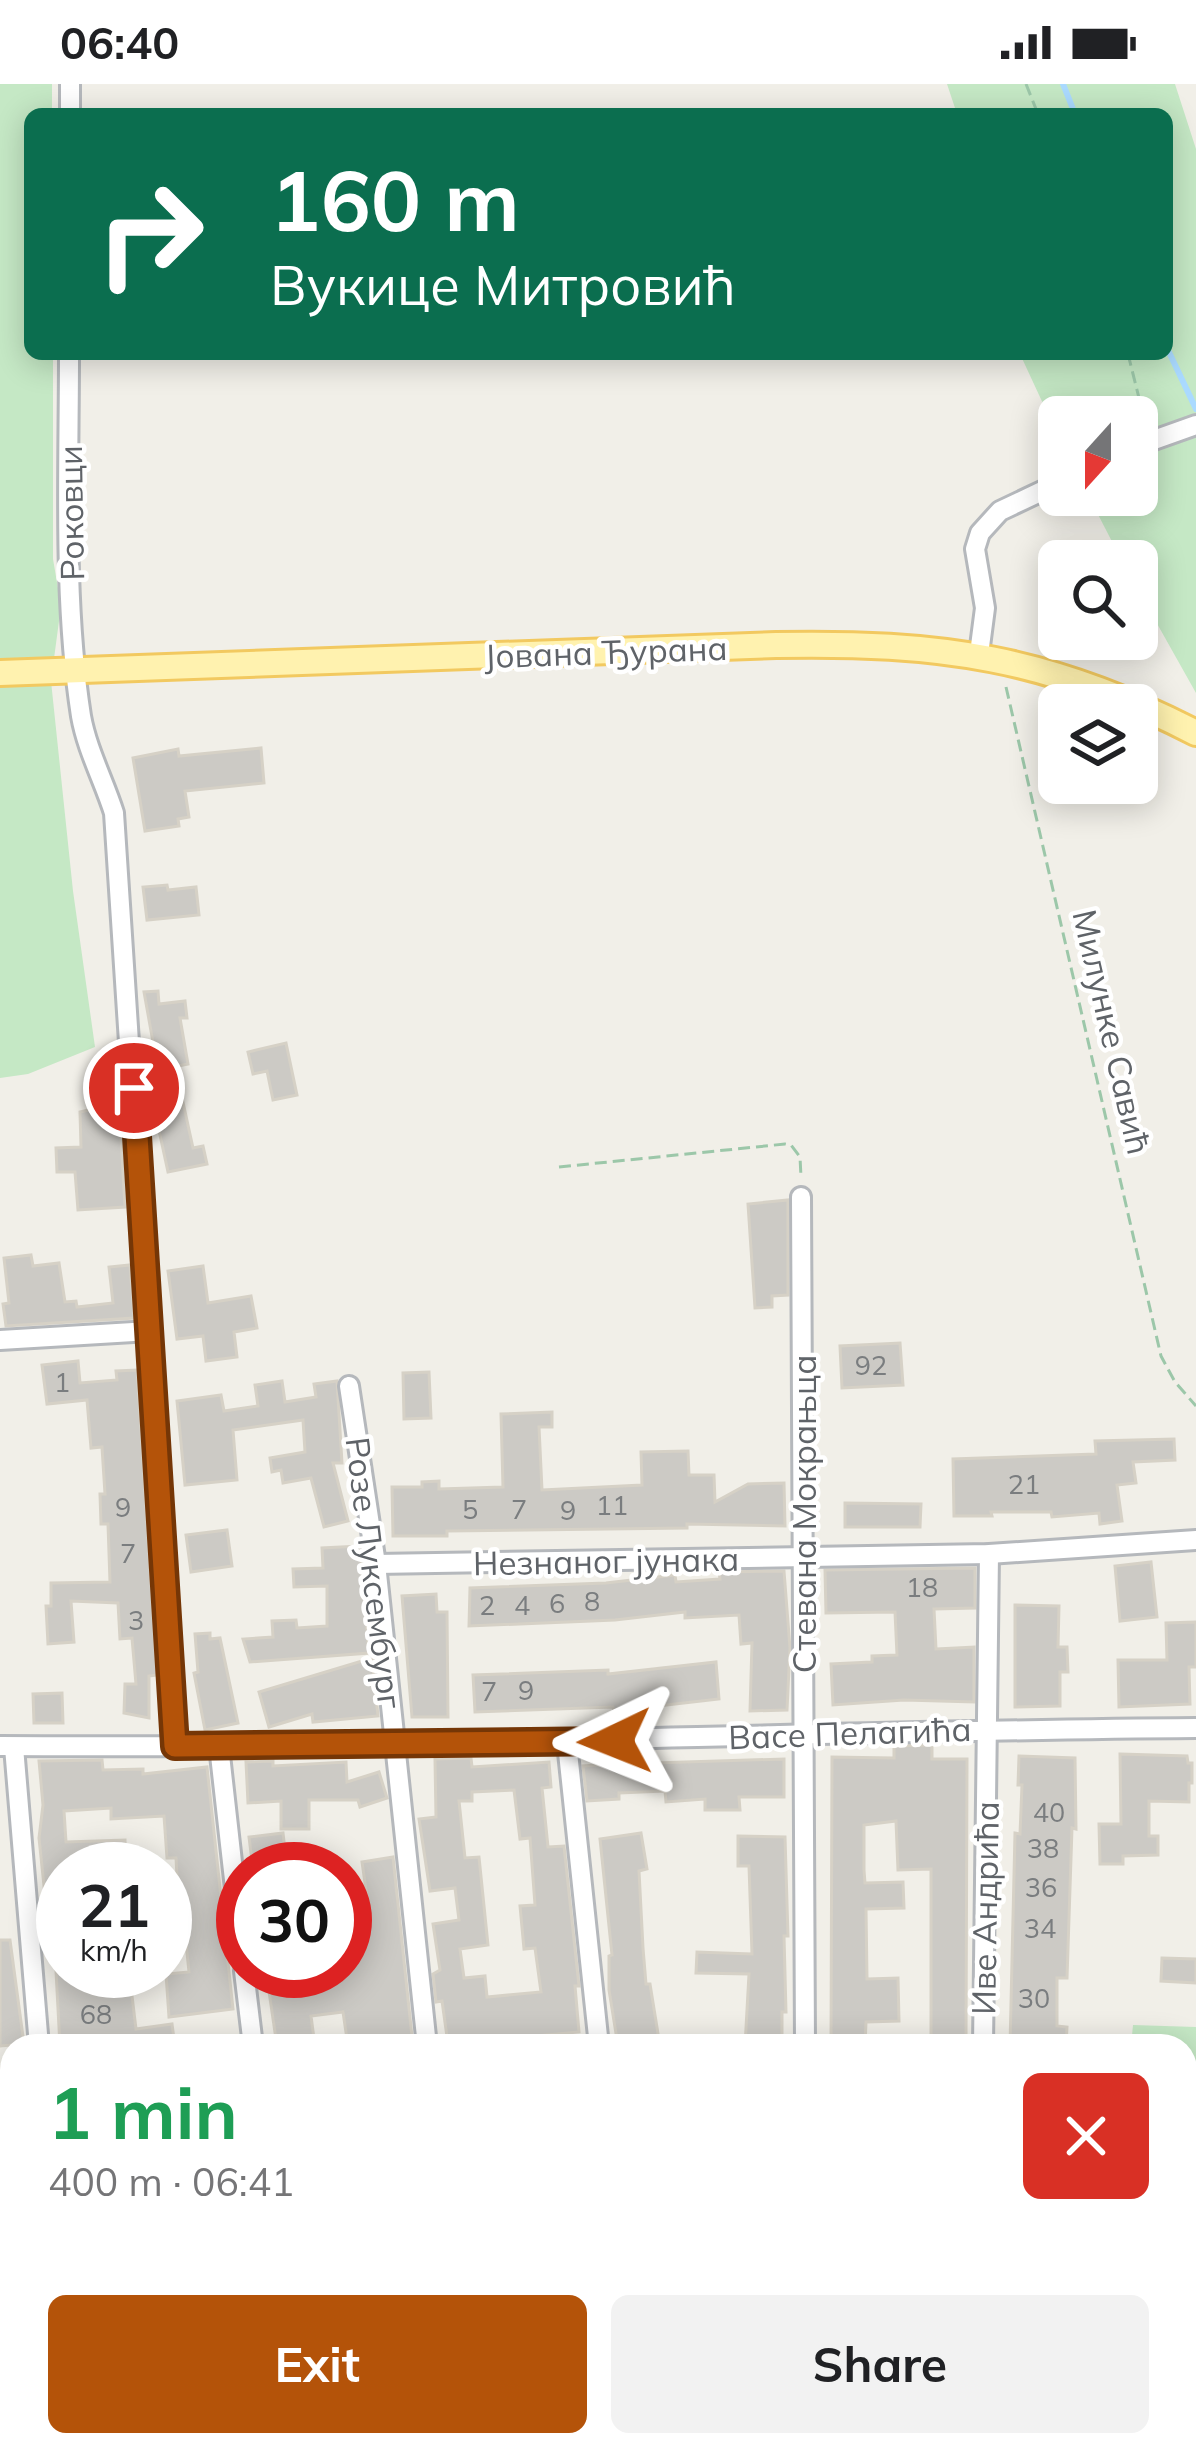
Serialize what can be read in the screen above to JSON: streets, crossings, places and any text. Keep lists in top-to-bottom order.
{
  "streets": {
    "main road": ["Јована Ђурана"],
    "street": [
      "Роковци",
      "Стевана Мокрањца",
      "Незнаног јунака",
      "Розе Луксембург",
      "Васе Пелагића",
      "Иве Андрића"
    ],
    "path": ["Милунке Савић"]
  },
  "crossings": [
    ["Роковци", "Јована Ђурана"],
    ["Роковци", "Васе Пелагића"],
    ["Јована Ђурана", "Милунке Савић"],
    ["Стевана Мокрањца", "Незнаног јунака"],
    ["Стевана Мокрањца", "Васе Пелагића"],
    ["Незнаног јунака", "Розе Луксембург"],
    ["Незнаног јунака", "Иве Андрића"],
    ["Розе Луксембург", "Васе Пелагића"],
    ["Васе Пелагића", "Иве Андрића"]
  ],
  "house_numbers": [
    "92",
    "1",
    "21",
    "11",
    "9",
    "5",
    "7",
    "9",
    "7",
    "18",
    "8",
    "6",
    "2",
    "4",
    "3",
    "9",
    "7",
    "40",
    "38",
    "36",
    "34",
    "30",
    "68"
  ],
  "north": "bottom",
  "page": {
    "status": "06:40",
    "turn": ["160 m", "Вукице Митровић"],
    "speed": "21 km/h",
    "limit": "30",
    "heading": ["1 min", "400 m · 06:41"],
    "buttons": ["Exit", "Share"]
  }
}
